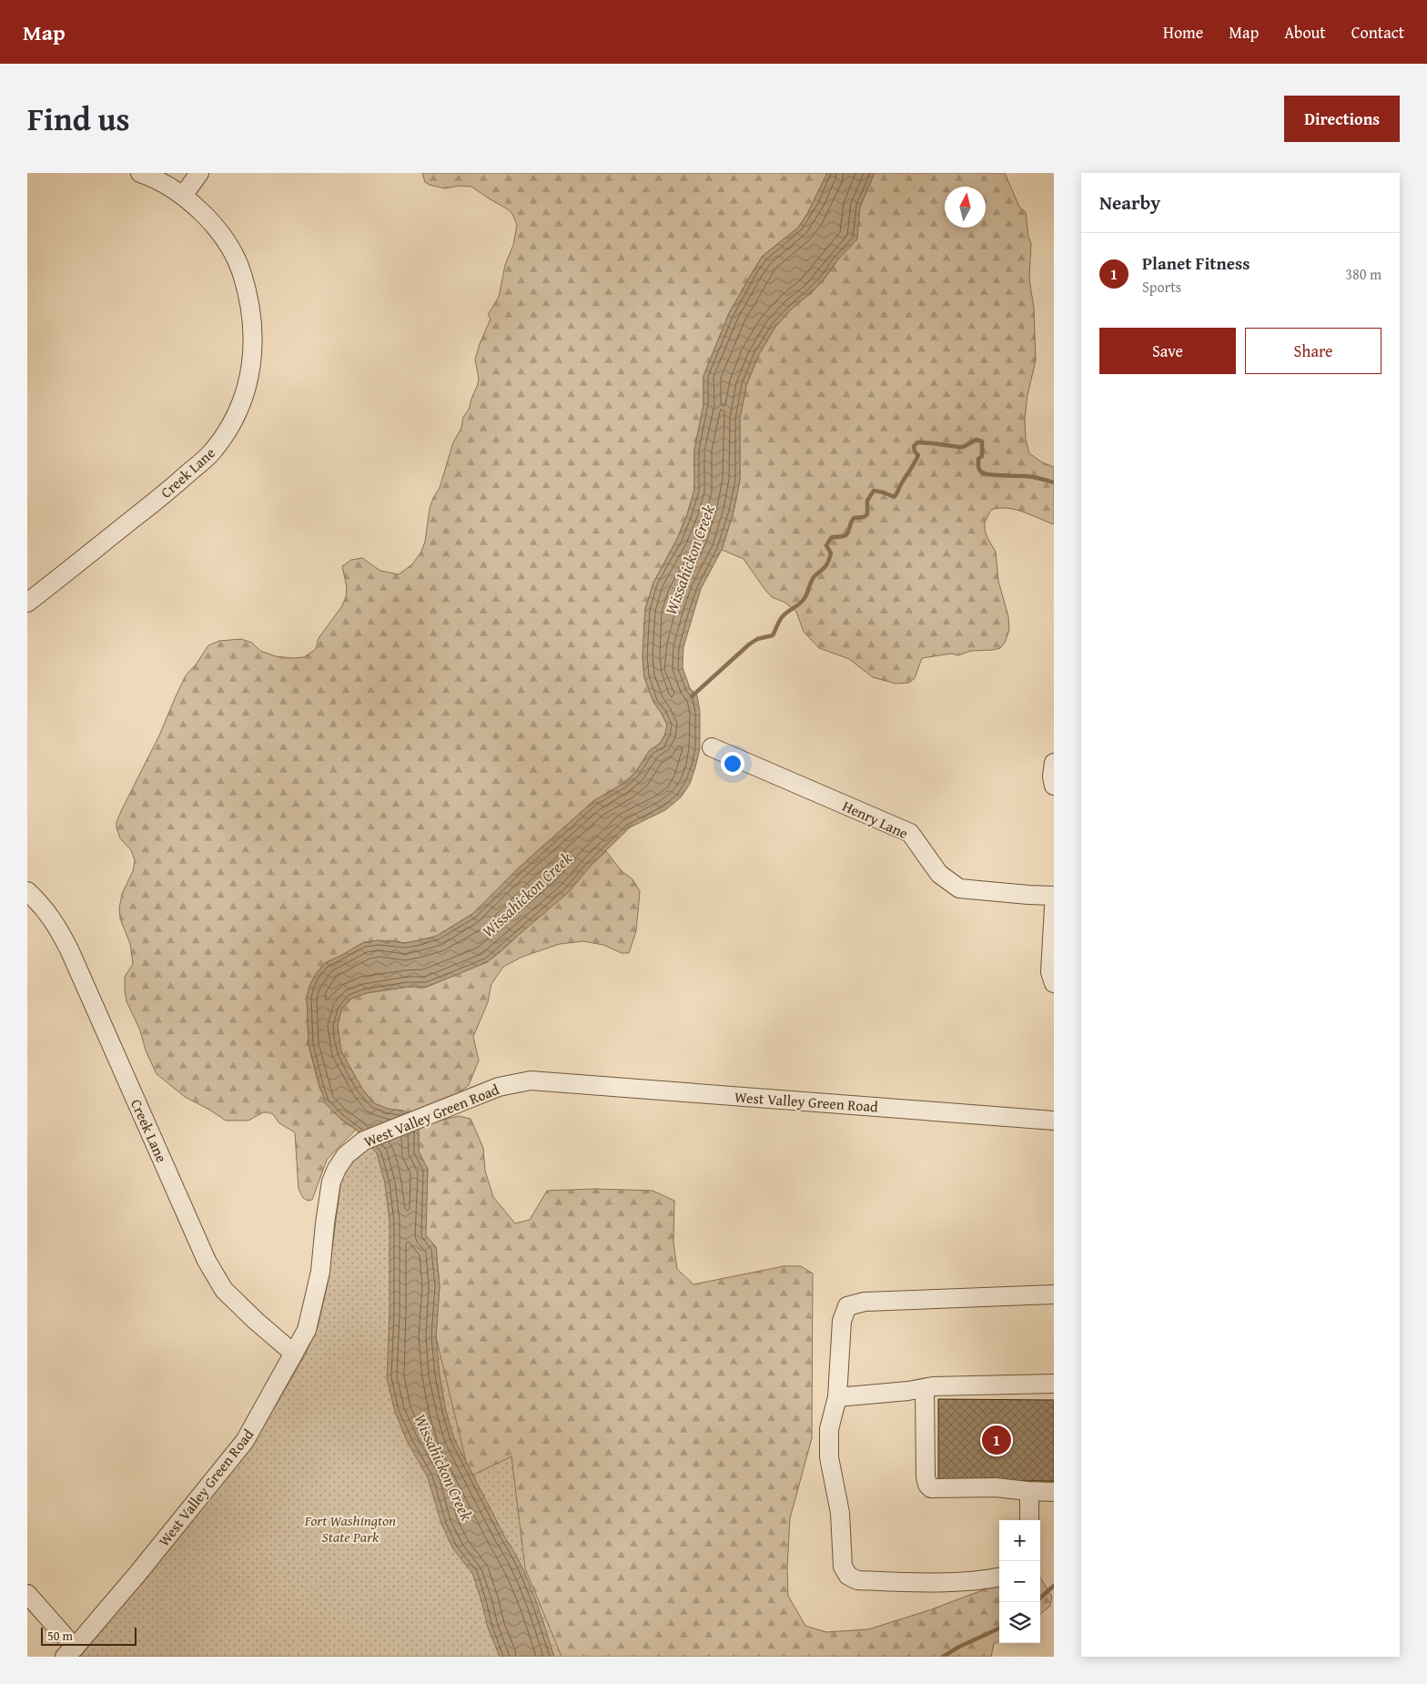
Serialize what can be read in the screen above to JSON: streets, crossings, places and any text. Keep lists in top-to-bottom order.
{
  "streets": {
    "street": ["Creek Lane", "Henry Lane", "West Valley Green Road"]
  },
  "crossings": [
    ["Creek Lane", "West Valley Green Road"]
  ],
  "water": ["Wissahickon Creek"],
  "parks": ["Fort Washington State Park"],
  "scale_bar": "50 m",
  "north": "top",
  "page": {
    "header": "Map",
    "nav": [
      "Home",
      "Map",
      "About",
      "Contact"
    ],
    "title": "Find us",
    "buttons": [
      "Directions",
      ["Save", "Share"]
    ],
    "heading": "Nearby",
    "list": [
      {
        "mark": "1",
        "name": "Planet Fitness",
        "note": "Sports",
        "value": "380 m"
      }
    ],
    "pins": "1",
    "map_buttons": ["+", "−"],
    "scale": "50 m"
  }
}
